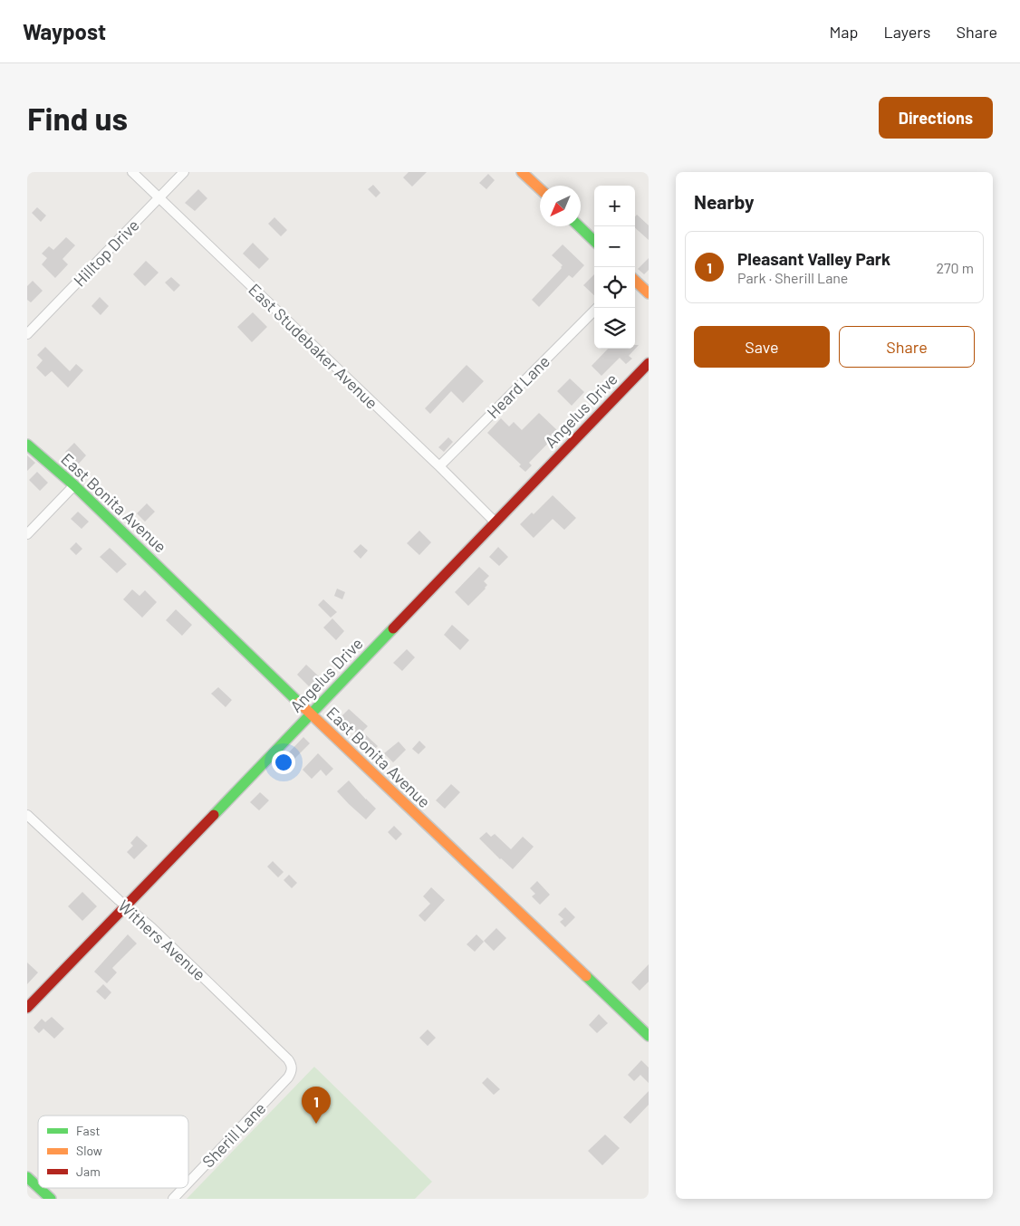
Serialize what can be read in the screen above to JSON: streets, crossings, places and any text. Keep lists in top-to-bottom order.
{
  "streets": {
    "street": [
      "Hilltop Drive",
      "East Studebaker Avenue",
      "Heard Lane",
      "Angelus Drive",
      "East Bonita Avenue",
      "Withers Avenue",
      "Sherill Lane"
    ]
  },
  "crossings": [
    ["Hilltop Drive", "East Studebaker Avenue"],
    ["East Studebaker Avenue", "Heard Lane"],
    ["East Studebaker Avenue", "Angelus Drive"],
    ["Angelus Drive", "East Bonita Avenue"],
    ["Angelus Drive", "Withers Avenue"],
    ["Withers Avenue", "Sherill Lane"]
  ],
  "legend": ["Fast", "Slow", "Jam"],
  "north": "bottom left",
  "page": {
    "header": "Waypost",
    "nav": ["Map", "Layers", "Share"],
    "buttons": [
      "Directions",
      ["Save", "Share"]
    ],
    "title": "Find us",
    "heading": "Nearby",
    "map_buttons": ["+", "−"],
    "list": [
      {
        "mark": "1",
        "name": "Pleasant Valley Park",
        "note": "Park · Sherill Lane",
        "value": "270 m"
      }
    ],
    "pins": "1"
  }
}
